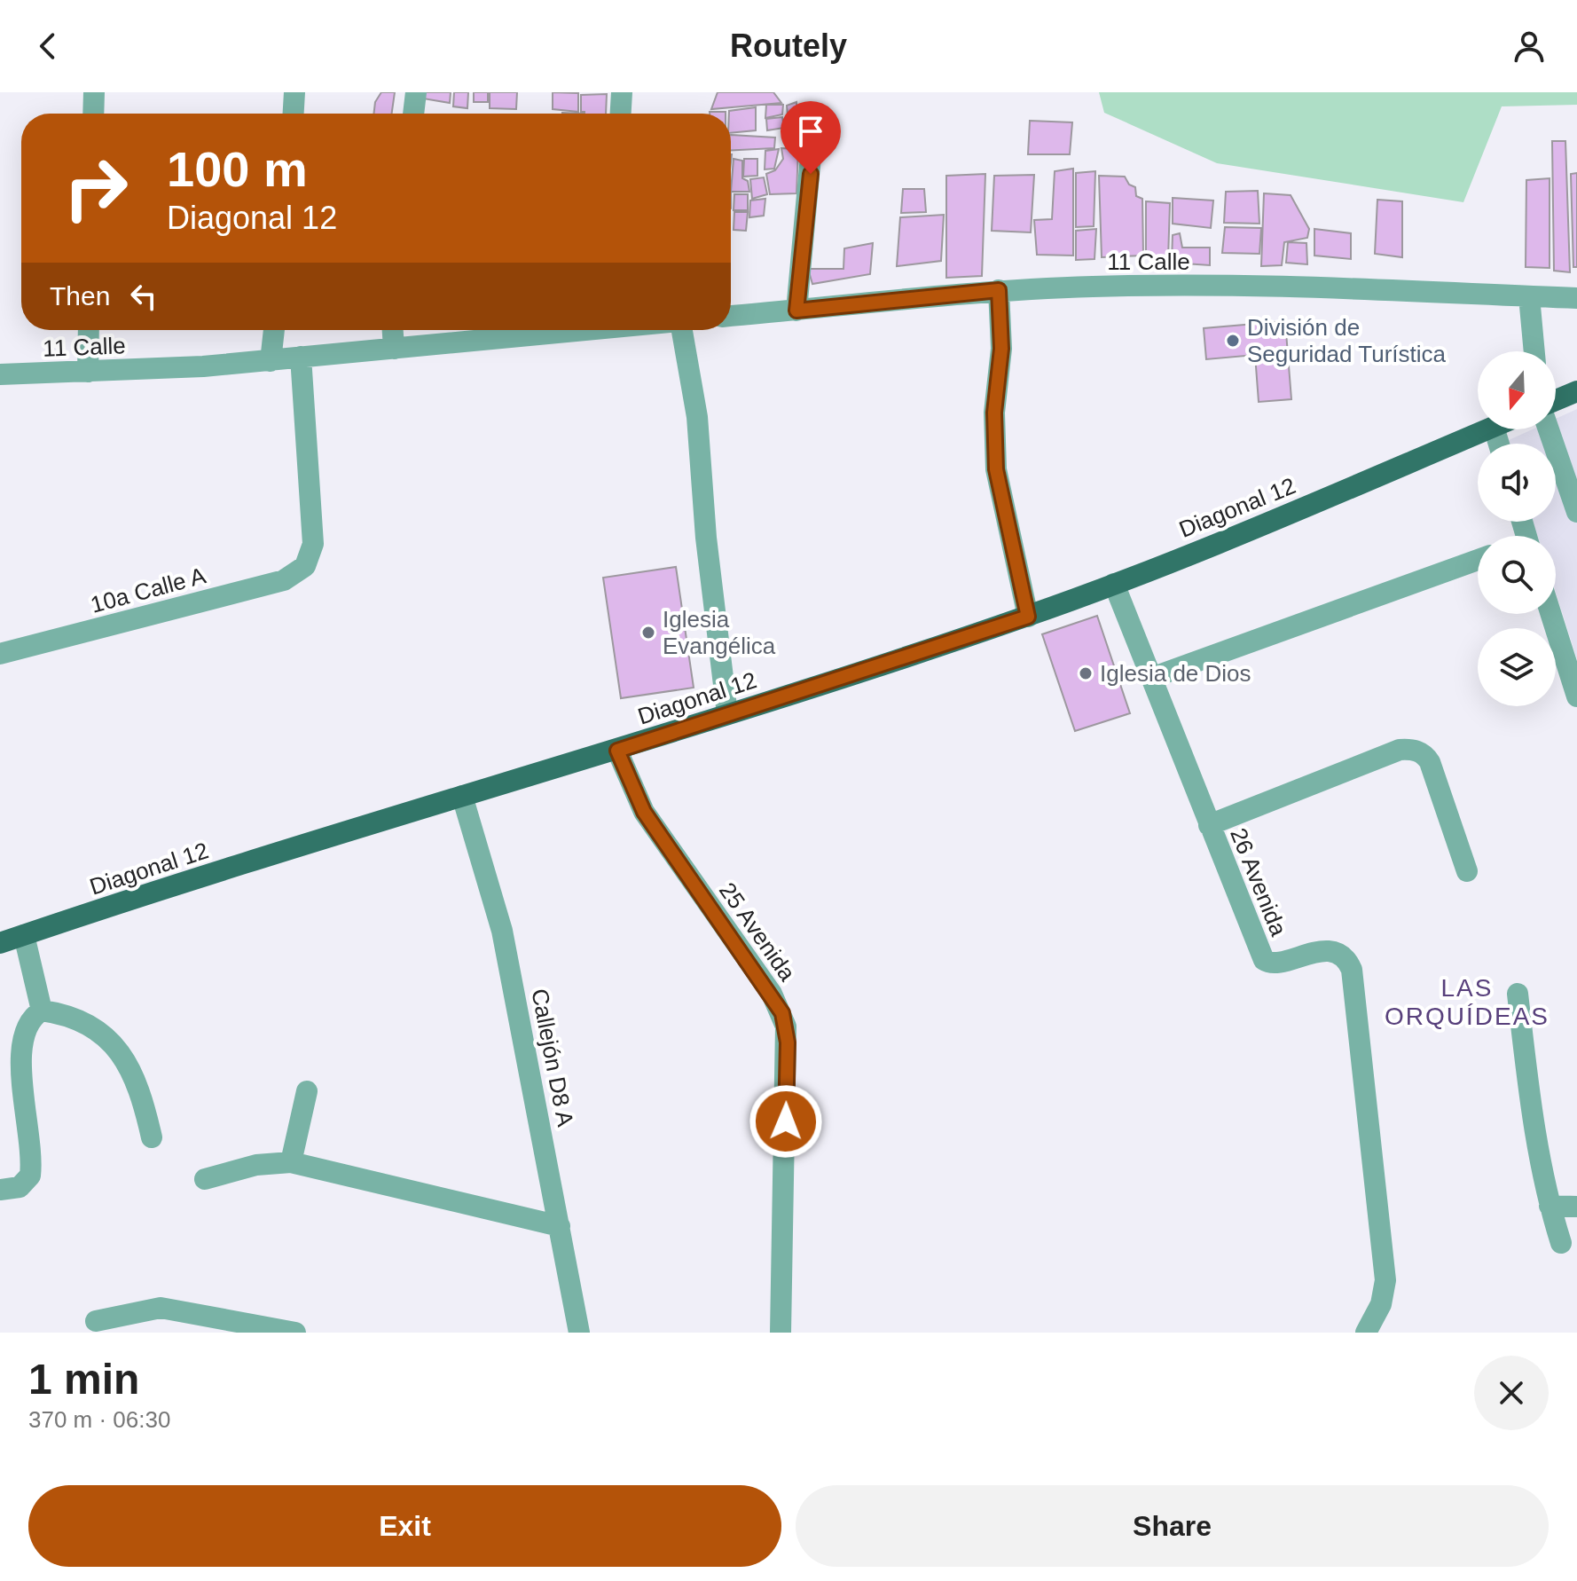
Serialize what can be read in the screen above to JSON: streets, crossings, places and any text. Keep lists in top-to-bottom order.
{
  "streets": {
    "main road": ["Diagonal 12"],
    "street": [
      "11 Calle",
      "10a Calle A",
      "26 Avenida",
      "25 Avenida",
      "Callejón D8 A"
    ]
  },
  "crossings": [
    ["11 Calle", "10a Calle A"],
    ["Diagonal 12", "26 Avenida"],
    ["Diagonal 12", "25 Avenida"],
    ["Diagonal 12", "Callejón D8 A"]
  ],
  "districts": ["LAS ORQUÍDEAS"],
  "places": ["División de Seguridad Turística", "Iglesia Evangélica", "Iglesia de Dios"],
  "north": "bottom",
  "page": {
    "header": "Routely",
    "turn": ["100 m", "Diagonal 12"],
    "then": "Then",
    "heading": ["1 min", "370 m · 06:30"],
    "buttons": ["Exit", "Share"]
  }
}
